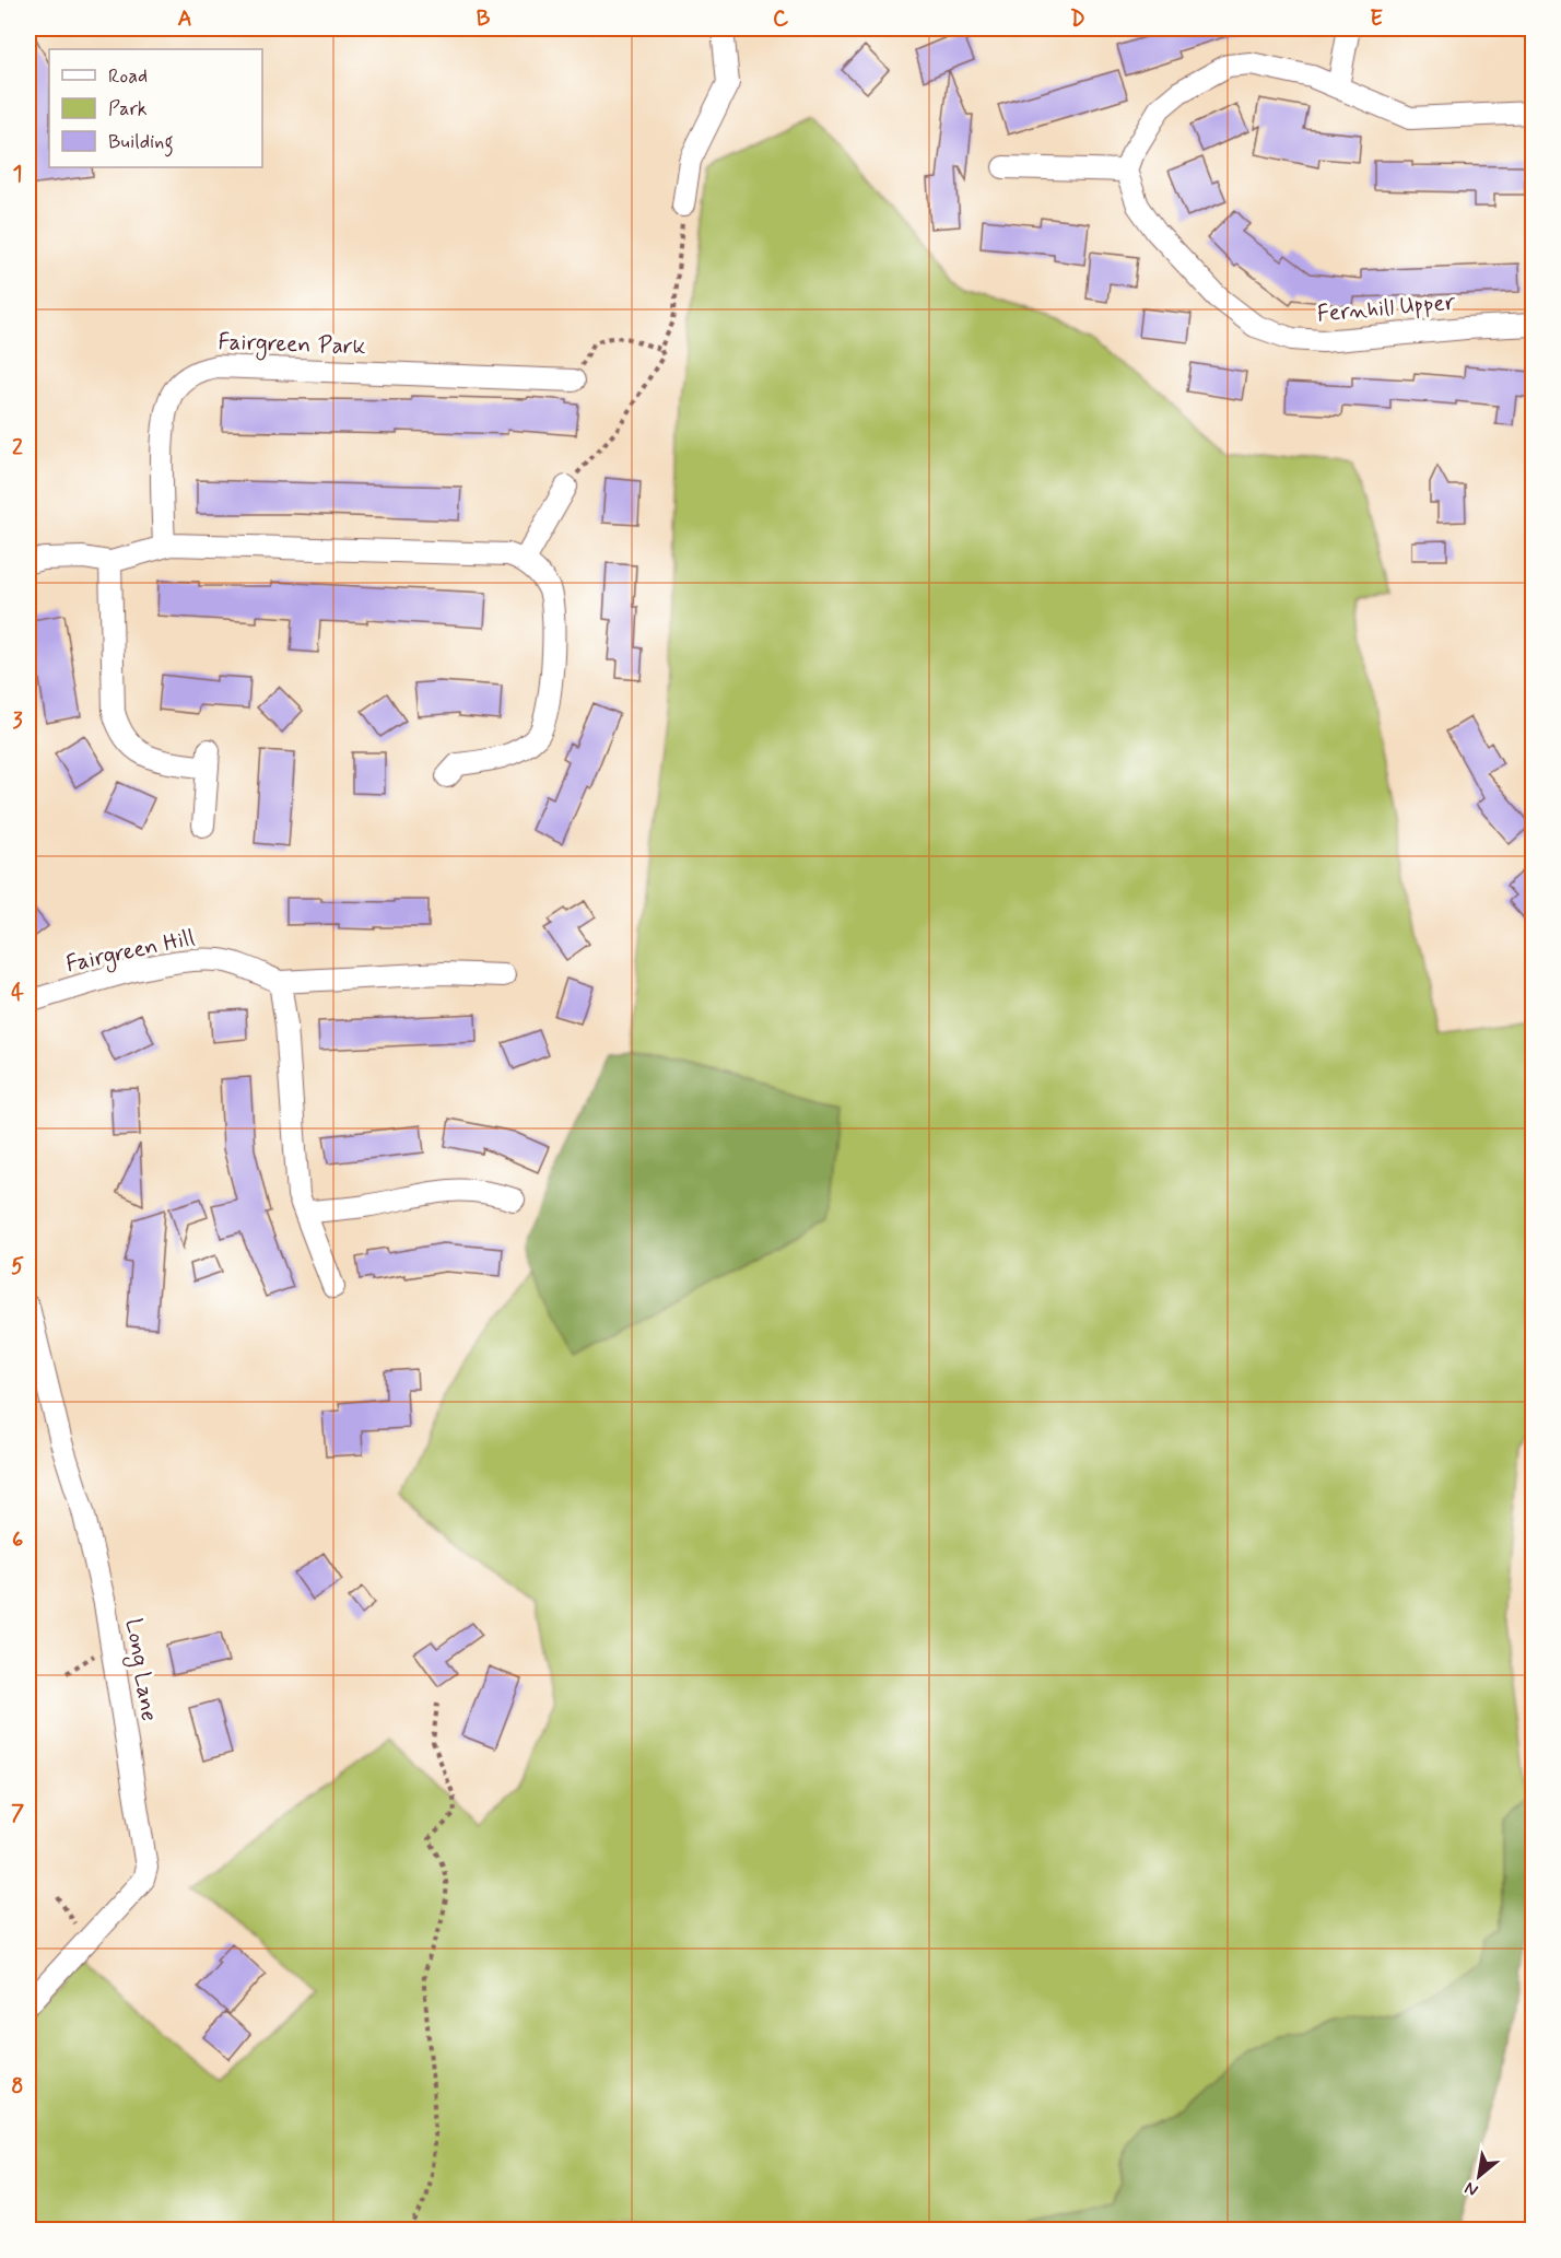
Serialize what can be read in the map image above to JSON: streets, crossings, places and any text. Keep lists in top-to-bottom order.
{
  "streets": {
    "street": [
      "Fernhill Upper",
      "Fairgreen Park",
      "Fairgreen Hill",
      "Long Lane"
    ]
  },
  "legend": ["Road", "Park", "Building"],
  "north": "bottom left",
  "grid": {
    "columns": [
      "A",
      "B",
      "C",
      "D",
      "E"
    ],
    "rows": [
      "1",
      "2",
      "3",
      "4",
      "5",
      "6",
      "7",
      "8"
    ]
  }
}
